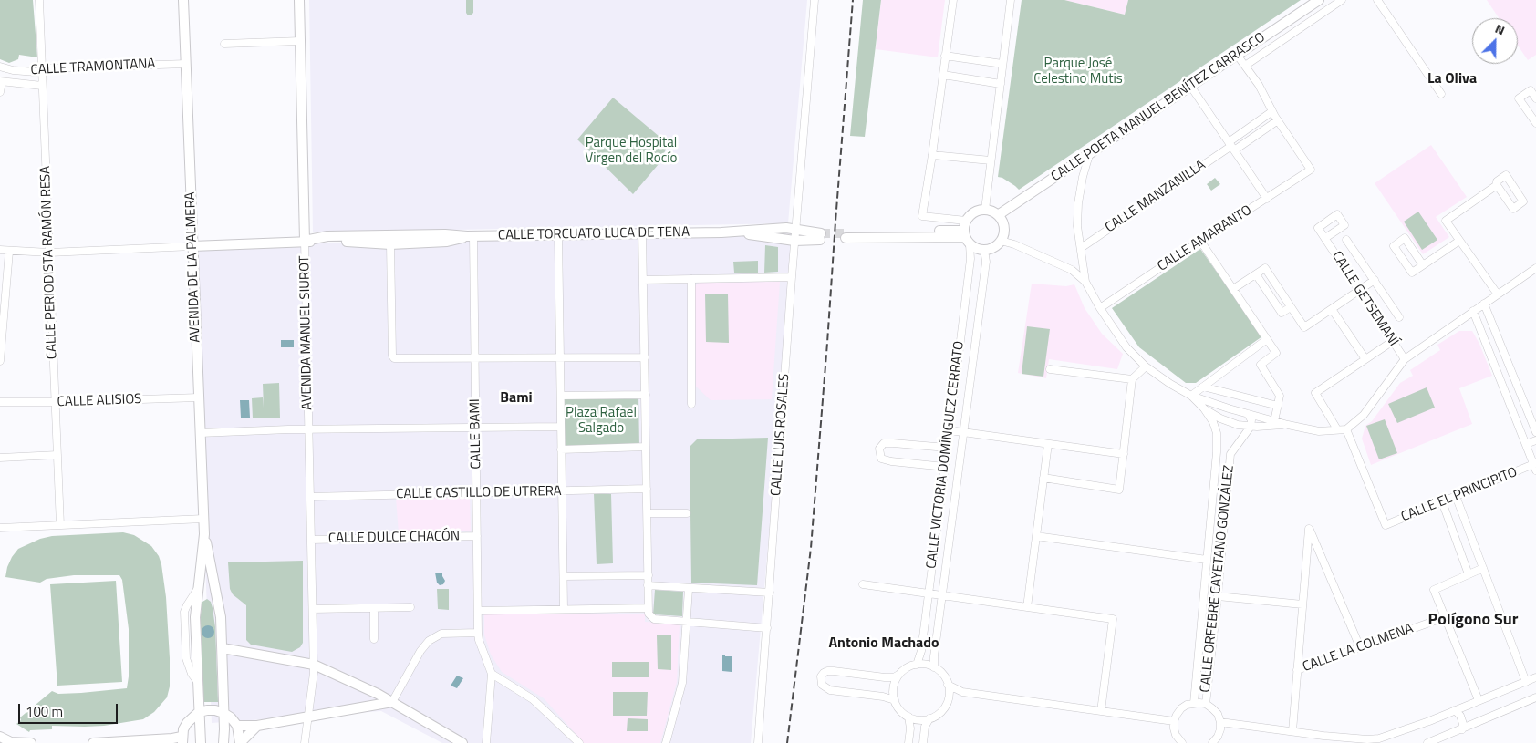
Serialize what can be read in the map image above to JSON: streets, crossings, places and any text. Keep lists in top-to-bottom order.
{
  "streets": {
    "main road": [
      "CALLE POETA MANUEL BENÍTEZ CARRASCO",
      "CALLE TORCUATO LUCA DE TENA",
      "AVENIDA DE LA PALMERA",
      "AVENIDA MANUEL SIUROT"
    ],
    "street": [
      "CALLE TRAMONTANA",
      "CALLE MANZANILLA",
      "CALLE AMARANTO",
      "CALLE PERIODISTA RAMÓN RESA",
      "CALLE GETSEMANÍ",
      "CALLE ALISIOS",
      "CALLE BAMI",
      "CALLE LUIS ROSALES",
      "CALLE VICTORIA DOMÍNGUEZ CERRATO",
      "CALLE CASTILLO DE UTRERA",
      "CALLE EL PRINCIPITO",
      "CALLE DULCE CHACÓN",
      "CALLE ORFEBRE CAYETANO GONZÁLEZ",
      "CALLE LA COLMENA"
    ]
  },
  "crossings": [
    ["CALLE TRAMONTANA", "CALLE PERIODISTA RAMÓN RESA"],
    ["CALLE TRAMONTANA", "AVENIDA DE LA PALMERA"],
    ["CALLE POETA MANUEL BENÍTEZ CARRASCO", "CALLE VICTORIA DOMÍNGUEZ CERRATO"],
    ["CALLE MANZANILLA", "CALLE AMARANTO"],
    ["CALLE TORCUATO LUCA DE TENA", "CALLE PERIODISTA RAMÓN RESA"],
    ["CALLE TORCUATO LUCA DE TENA", "AVENIDA DE LA PALMERA"],
    ["CALLE TORCUATO LUCA DE TENA", "AVENIDA MANUEL SIUROT"],
    ["CALLE TORCUATO LUCA DE TENA", "CALLE BAMI"],
    ["CALLE TORCUATO LUCA DE TENA", "CALLE LUIS ROSALES"],
    ["CALLE PERIODISTA RAMÓN RESA", "CALLE ALISIOS"],
    ["AVENIDA DE LA PALMERA", "CALLE ALISIOS"],
    ["AVENIDA MANUEL SIUROT", "CALLE CASTILLO DE UTRERA"],
    ["AVENIDA MANUEL SIUROT", "CALLE DULCE CHACÓN"],
    ["CALLE BAMI", "CALLE CASTILLO DE UTRERA"],
    ["CALLE BAMI", "CALLE DULCE CHACÓN"]
  ],
  "districts": [
    "La Oliva",
    "Bami",
    "Polígono Sur",
    "Antonio Machado"
  ],
  "parks": ["Parque José Celestino Mutis", "Parque Hospital Virgen del Rocío", "Plaza Rafael Salgado"],
  "scale_bar": "100 m",
  "north": "top right"
}
